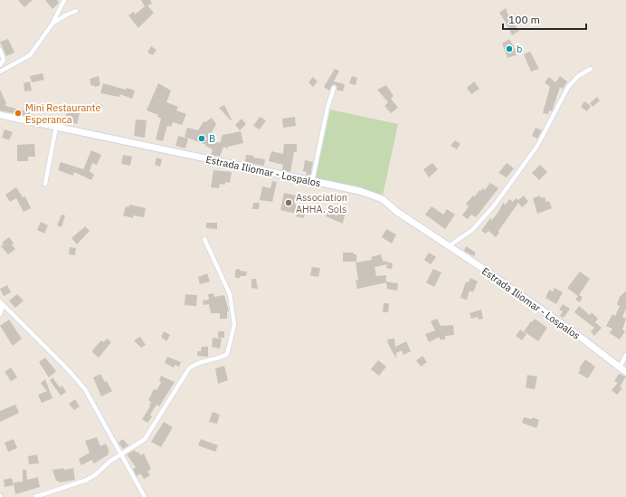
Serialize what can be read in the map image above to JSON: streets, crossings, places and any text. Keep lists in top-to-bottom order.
{
  "streets": {
    "street": ["Estrada Iliomar - Lospalos"]
  },
  "places": [
    "b",
    "Mini Restaurante Esperanca",
    "B",
    "Association AHHA. Sols"
  ],
  "scale_bar": "100 m"
}
